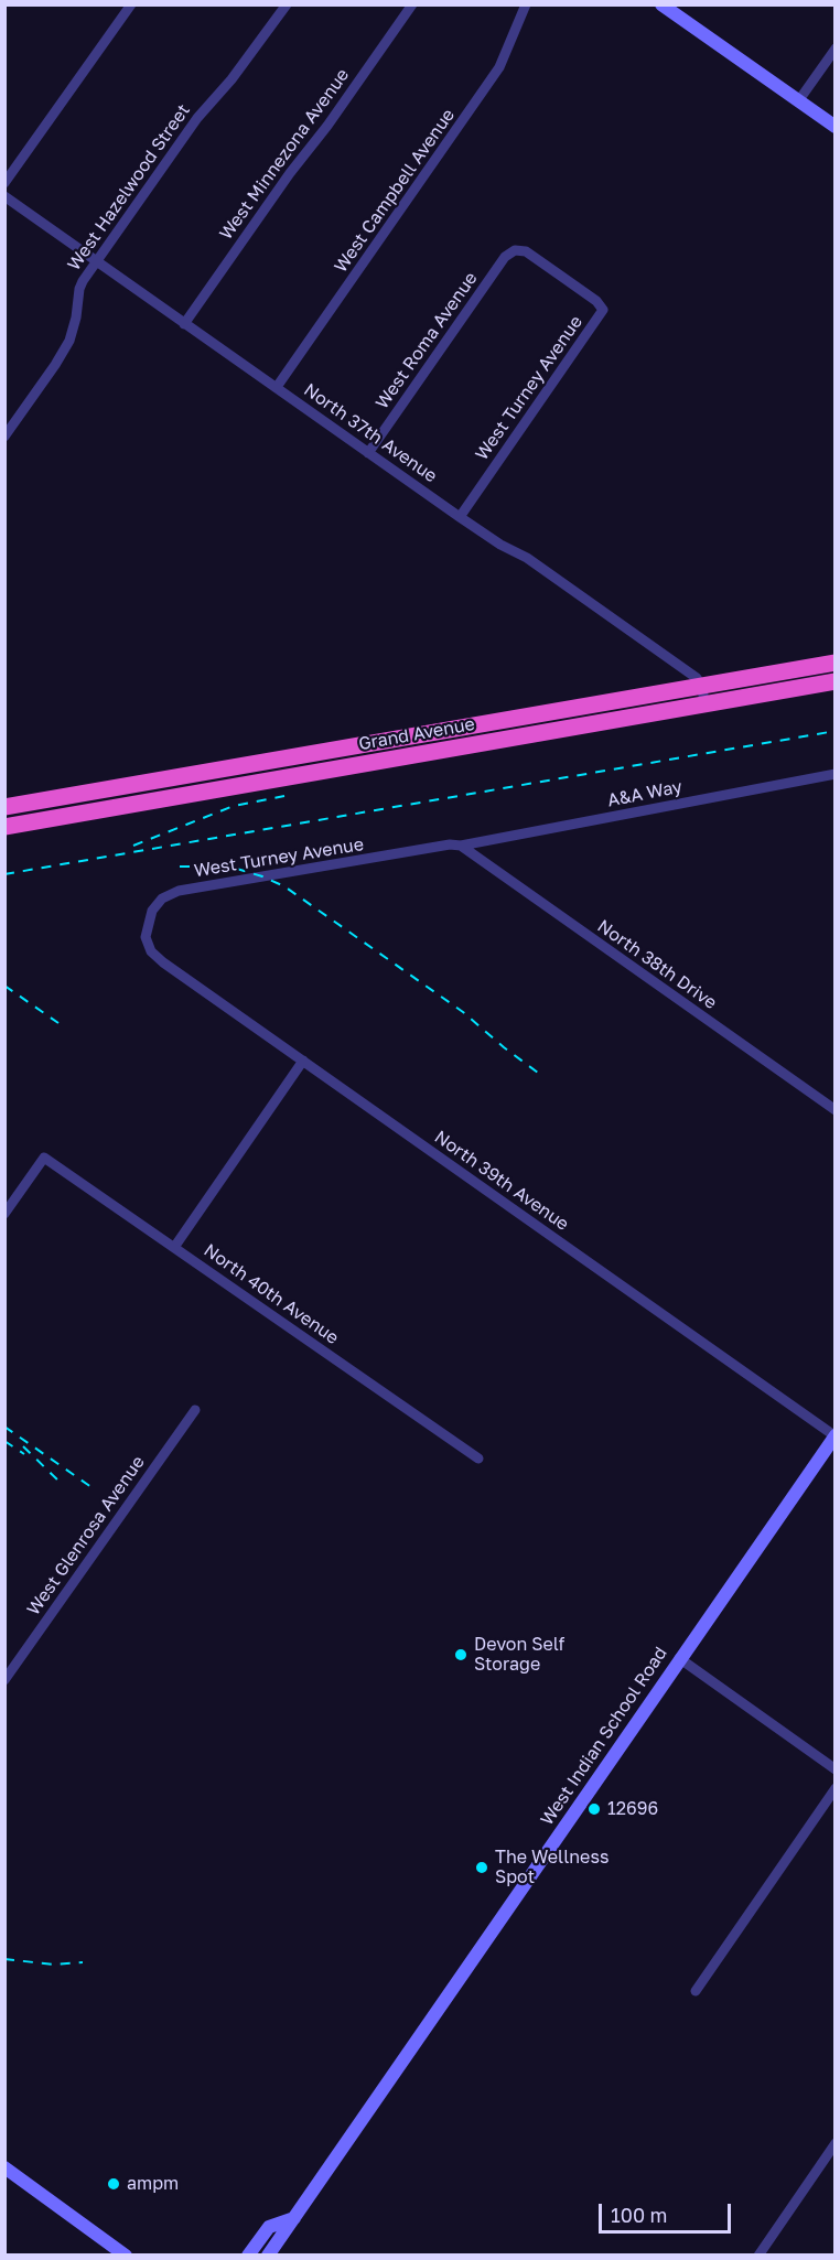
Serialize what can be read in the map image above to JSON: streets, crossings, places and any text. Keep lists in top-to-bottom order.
{
  "streets": {
    "highway": ["Grand Avenue"],
    "main road": ["West Indian School Road"],
    "street": [
      "West Minnezona Avenue",
      "West Hazelwood Street",
      "West Campbell Avenue",
      "West Roma Avenue",
      "West Turney Avenue",
      "North 37th Avenue",
      "A&A Way",
      "North 38th Drive",
      "North 39th Avenue",
      "North 40th Avenue",
      "West Glenrosa Avenue"
    ]
  },
  "crossings": [
    ["West Minnezona Avenue", "North 37th Avenue"],
    ["West Hazelwood Street", "North 37th Avenue"],
    ["West Campbell Avenue", "North 37th Avenue"],
    ["West Roma Avenue", "West Turney Avenue"],
    ["West Roma Avenue", "North 37th Avenue"],
    ["West Turney Avenue", "North 37th Avenue"],
    ["West Turney Avenue", "A&A Way"],
    ["West Turney Avenue", "North 38th Drive"],
    ["West Turney Avenue", "North 39th Avenue"],
    ["North 37th Avenue", "Grand Avenue"],
    ["A&A Way", "North 38th Drive"],
    ["North 39th Avenue", "West Indian School Road"]
  ],
  "places": [
    "Devon Self Storage",
    "12696",
    "The Wellness Spot",
    "ampm"
  ],
  "scale_bar": "100 m"
}
